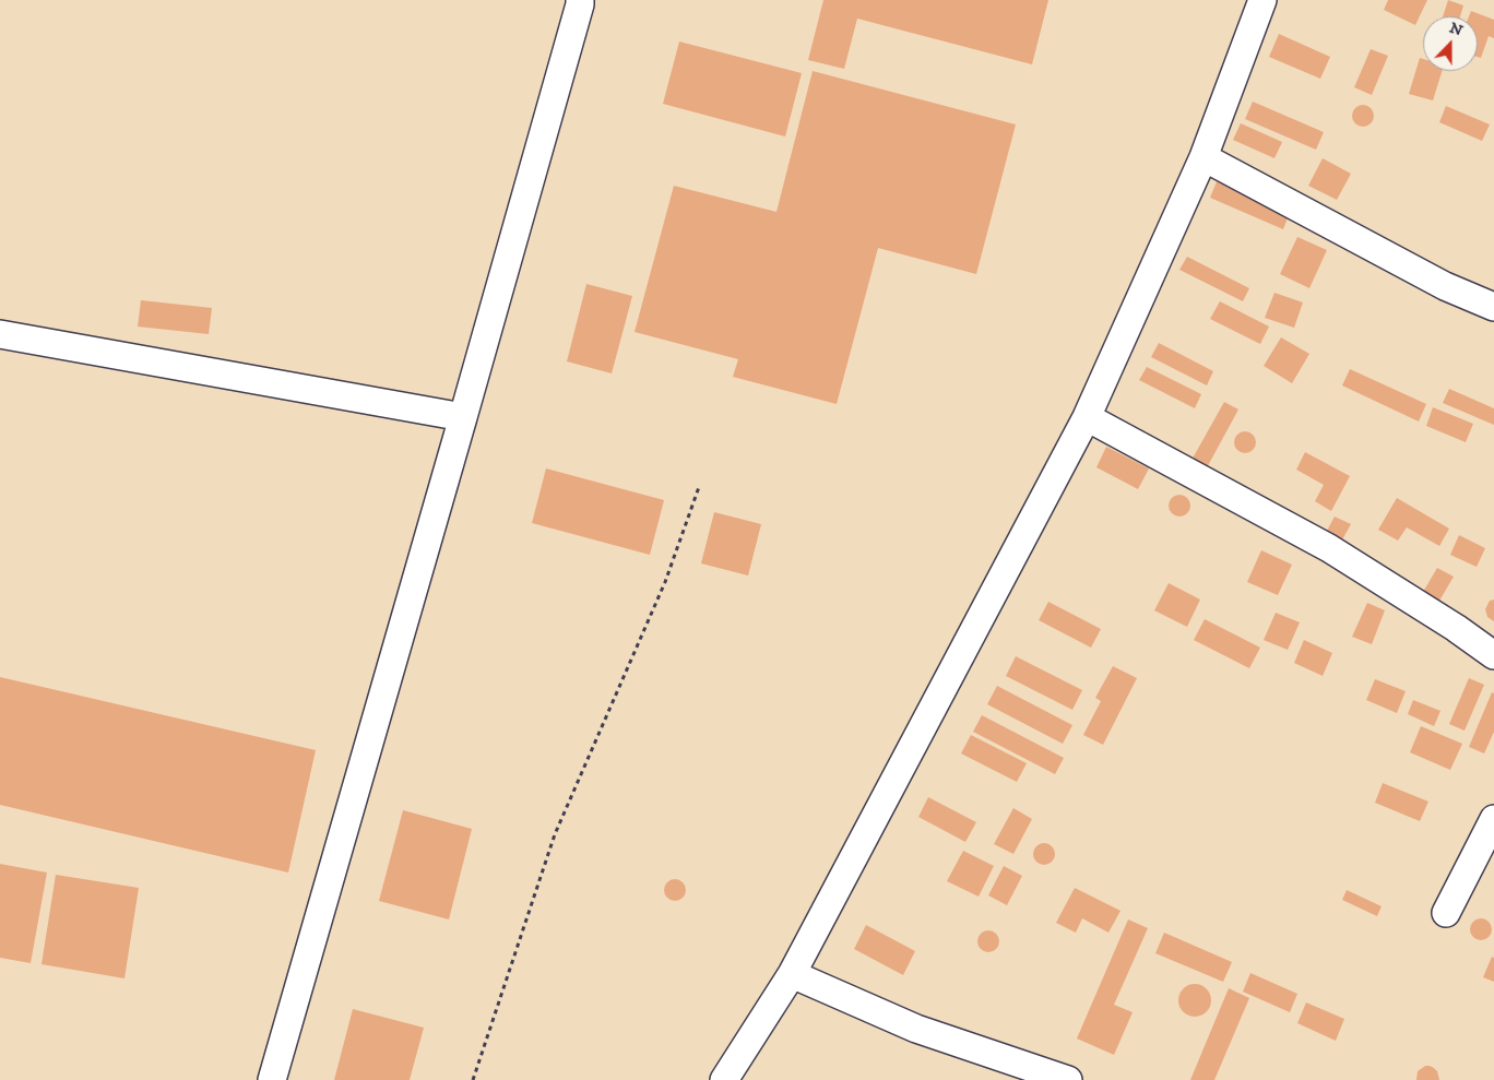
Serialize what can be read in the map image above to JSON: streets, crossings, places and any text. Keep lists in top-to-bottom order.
{
  "north": "top"
}
